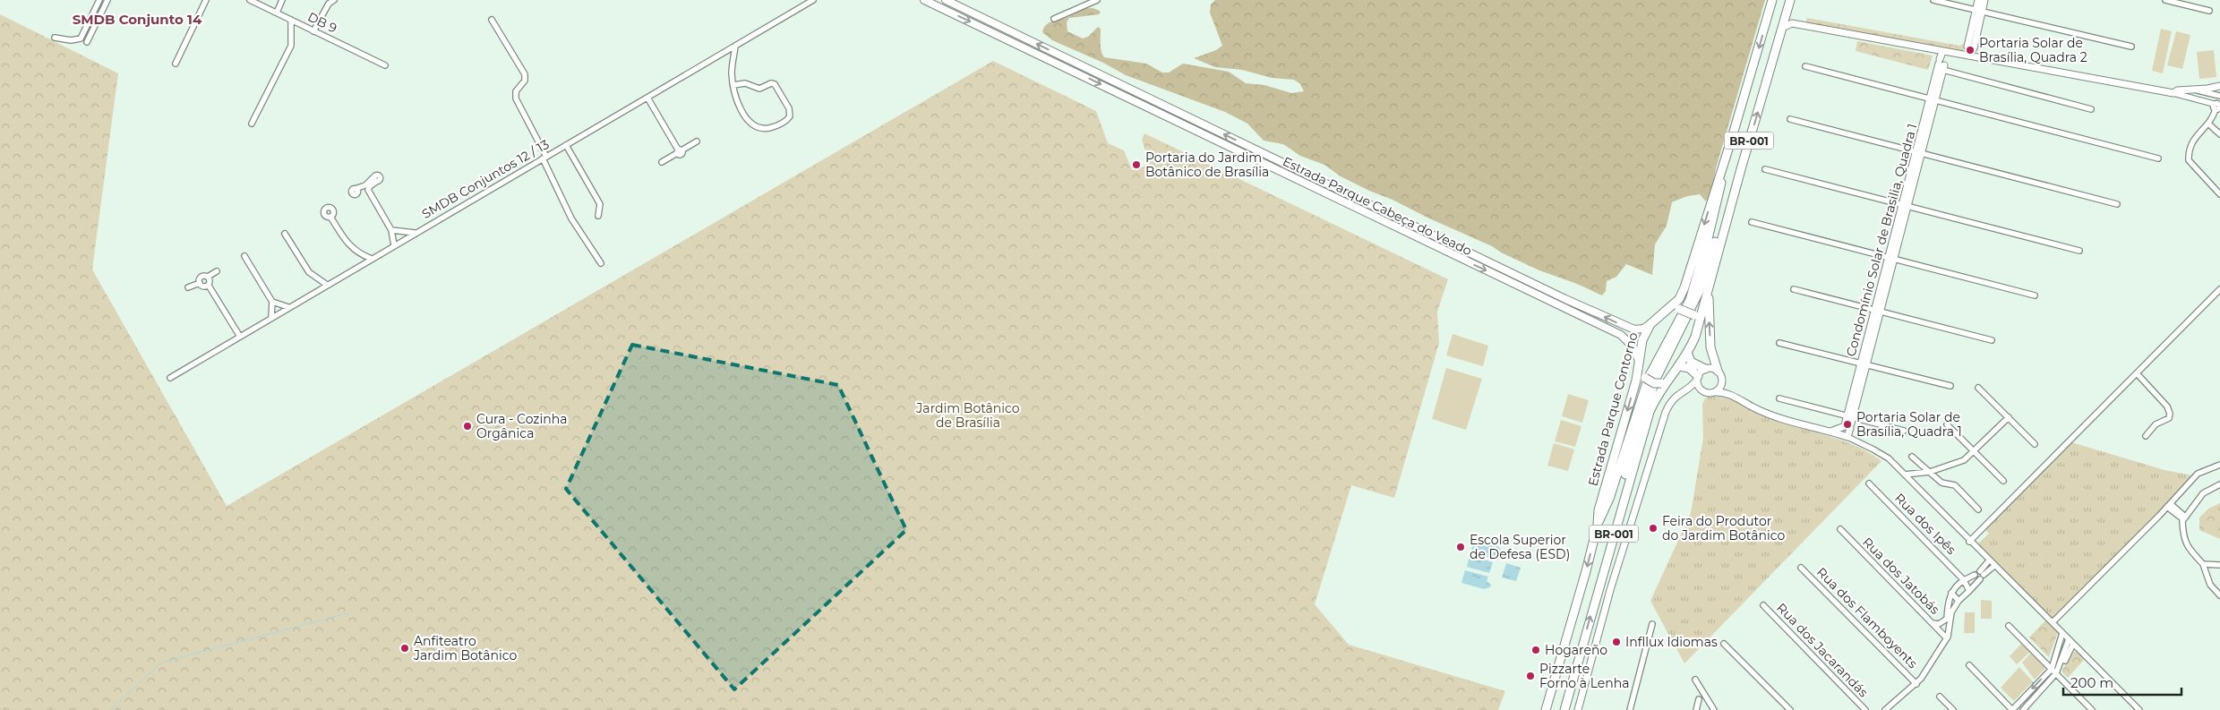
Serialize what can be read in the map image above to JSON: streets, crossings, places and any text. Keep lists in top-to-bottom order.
{
  "streets": {
    "highway": ["BR-001", "Estrada Parque Contorno"],
    "main road": ["Estrada Parque Cabeça do Veado"],
    "street": [
      "DB 9",
      "SMDB Conjuntos 12 / 13",
      "Condomínio Solar de Brasilia, Quadra 1",
      "Rua dos Ipês",
      "Rua dos Jatobás",
      "Rua dos Flamboyents",
      "Rua dos Jacarandás"
    ]
  },
  "crossings": [
    ["BR-001", "Estrada Parque Cabeça do Veado"],
    ["BR-001", "Estrada Parque Contorno"],
    ["Estrada Parque Cabeça do Veado", "Estrada Parque Contorno"]
  ],
  "districts": ["SMDB Conjunto 14"],
  "parks": ["Jardim Botânico de Brasília"],
  "places": [
    "Portaria Solar de Brasília, Quadra 2",
    "Portaria do Jardim Botânico de Brasília",
    "Portaria Solar de Brasília, Quadra 1",
    "Cura - Cozinha Orgânica",
    "Feira do Produtor do Jardim Botânico",
    "Escola Superior de Defesa (ESD)",
    "Infllux Idiomas",
    "Anfiteatro Jardim Botânico",
    "Hogareño",
    "Pizzarte Forno à Lenha"
  ],
  "scale_bar": "200 m"
}
